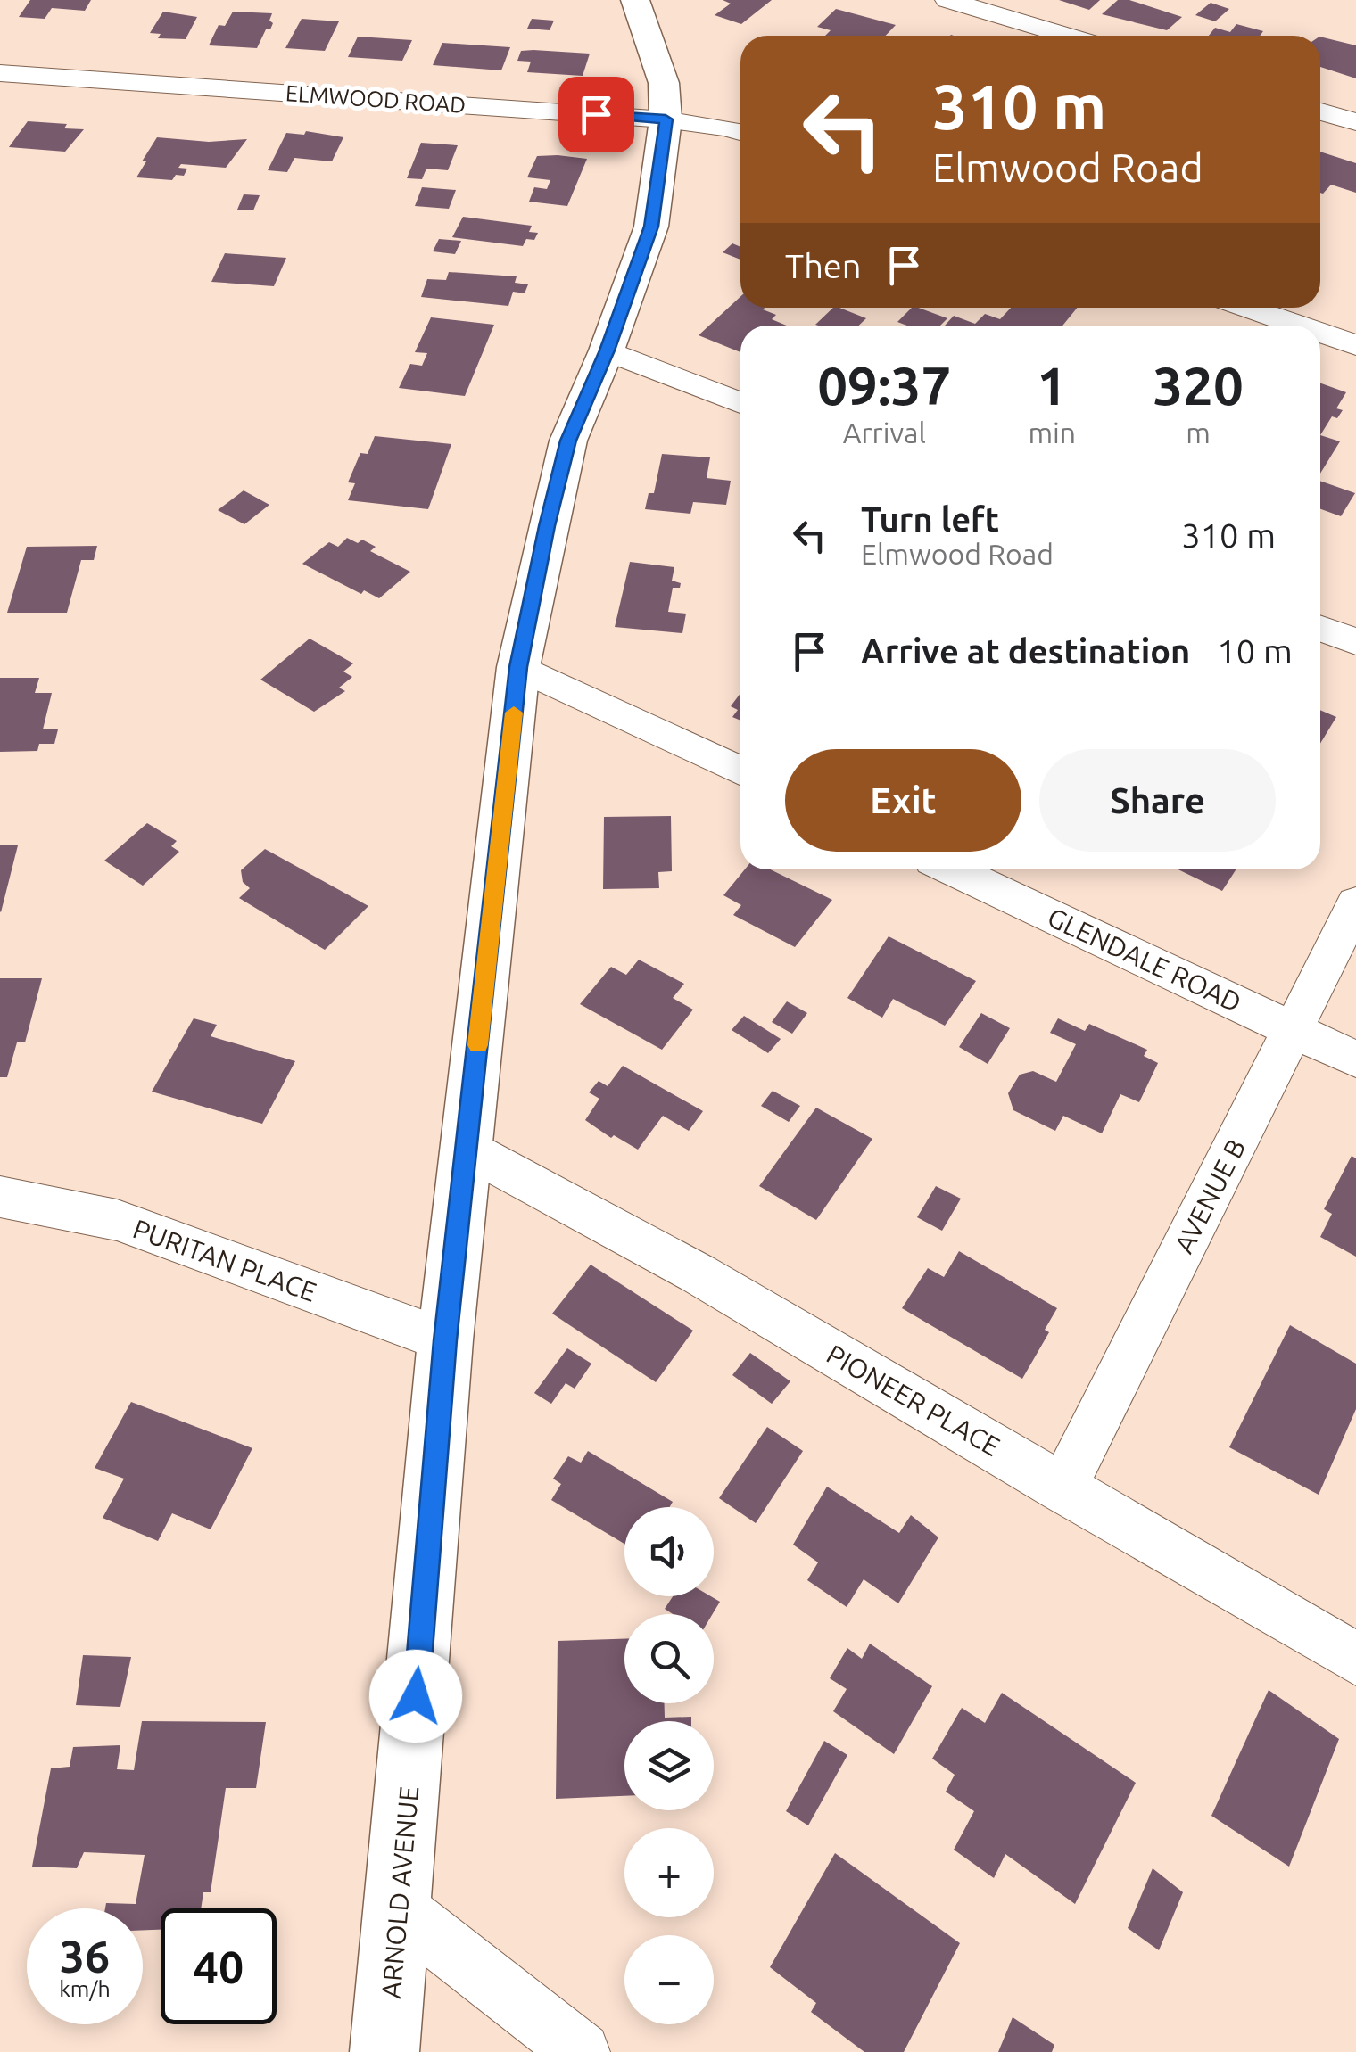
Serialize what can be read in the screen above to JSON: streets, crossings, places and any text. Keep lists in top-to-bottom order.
{
  "streets": {
    "street": [
      "ELMWOOD ROAD",
      "GLENDALE ROAD",
      "AVENUE B",
      "PURITAN PLACE",
      "PIONEER PLACE",
      "ARNOLD AVENUE"
    ]
  },
  "crossings": [
    ["ELMWOOD ROAD", "ARNOLD AVENUE"],
    ["GLENDALE ROAD", "AVENUE B"],
    ["AVENUE B", "PIONEER PLACE"],
    ["PURITAN PLACE", "ARNOLD AVENUE"],
    ["PIONEER PLACE", "ARNOLD AVENUE"]
  ],
  "page": {
    "turn": ["310 m", "Elmwood Road"],
    "then": "Then",
    "eta": [
      "09:37",
      "Arrival",
      "1",
      "min",
      "320",
      "m"
    ],
    "list": [
      {
        "name": "Turn left",
        "note": "Elmwood Road",
        "value": "310 m"
      },
      {
        "name": "Arrive at destination",
        "value": "10 m"
      }
    ],
    "buttons": ["Exit", "Share"],
    "map_buttons": ["+", "−"],
    "speed": "36 km/h",
    "limit": "40"
  }
}
